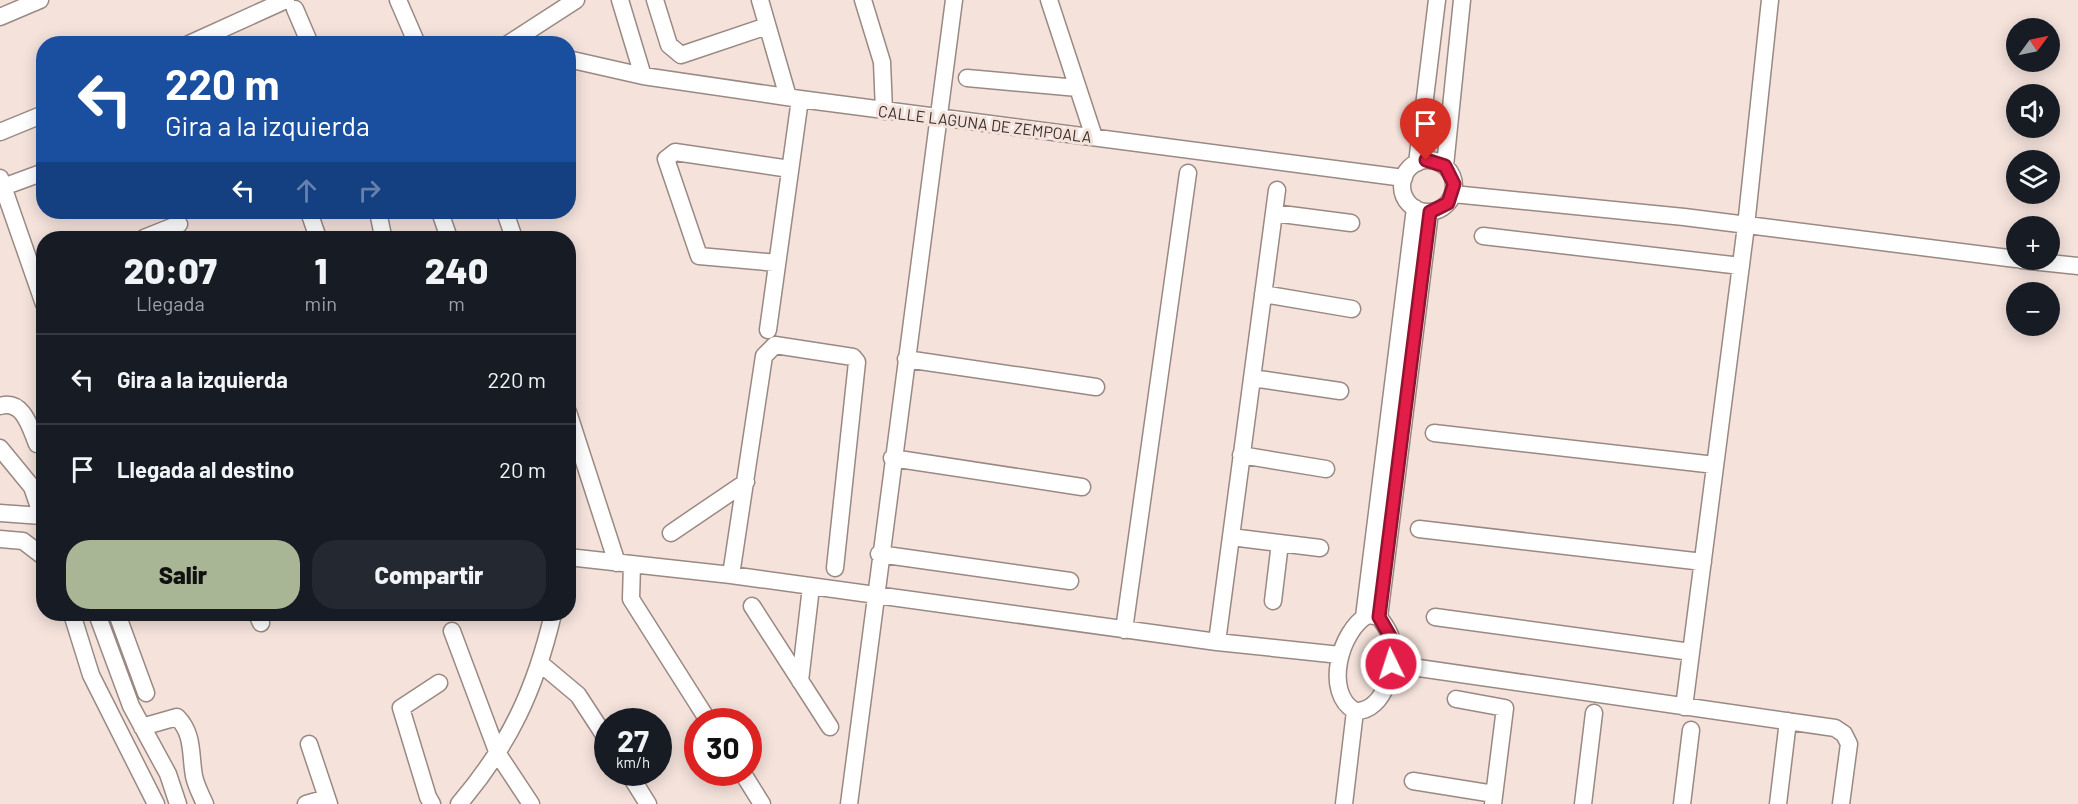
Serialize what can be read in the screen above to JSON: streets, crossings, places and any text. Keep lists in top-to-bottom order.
{
  "streets": {
    "street": ["CALLE LAGUNA DE ZEMPOALA"]
  },
  "north": "top right",
  "page": {
    "map_buttons": ["+", "−"],
    "turn": ["220 m", "Gira a la izquierda"],
    "eta": [
      "20:07",
      "Llegada",
      "1",
      "min",
      "240",
      "m"
    ],
    "list": [
      {
        "name": "Gira a la izquierda",
        "value": "220 m"
      },
      {
        "name": "Llegada al destino",
        "value": "20 m"
      }
    ],
    "buttons": ["Salir", "Compartir"],
    "speed": "27 km/h",
    "limit": "30"
  }
}
